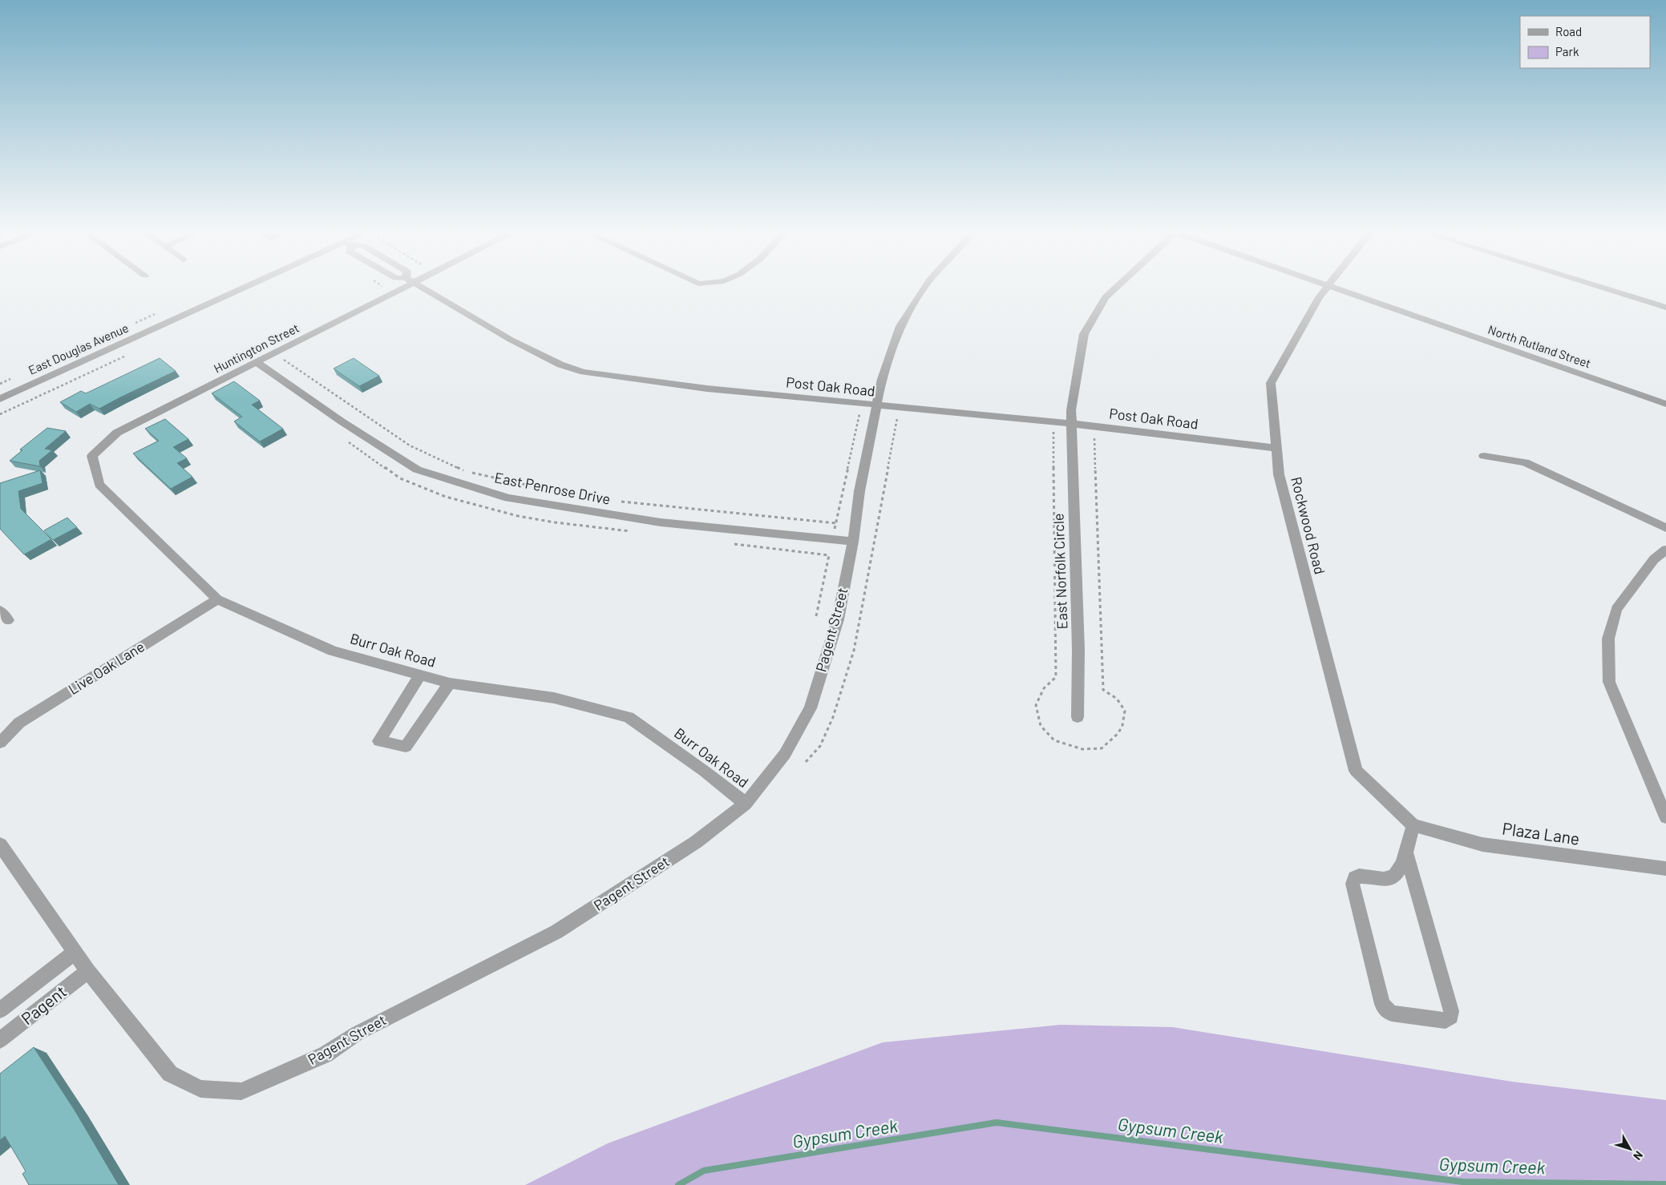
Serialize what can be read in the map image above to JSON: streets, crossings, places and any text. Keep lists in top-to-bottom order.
{
  "streets": {
    "street": [
      "North Rutland Street",
      "Huntington Street",
      "East Douglas Avenue",
      "Post Oak Road",
      "East Penrose Drive",
      "Rockwood Road",
      "East Norfolk Circle",
      "Pagent Street",
      "Burr Oak Road",
      "Live Oak Lane",
      "Plaza Lane",
      "Pagent"
    ]
  },
  "crossings": [
    ["Huntington Street", "East Penrose Drive"],
    ["Huntington Street", "Burr Oak Road"],
    ["Post Oak Road", "Rockwood Road"],
    ["Post Oak Road", "East Norfolk Circle"],
    ["Post Oak Road", "Pagent Street"],
    ["East Penrose Drive", "Pagent Street"],
    ["Rockwood Road", "Plaza Lane"],
    ["Pagent Street", "Burr Oak Road"],
    ["Pagent Street", "Pagent"],
    ["Burr Oak Road", "Live Oak Lane"]
  ],
  "water": ["Gypsum Creek"],
  "legend": ["Road", "Park"],
  "north": "bottom right"
}
